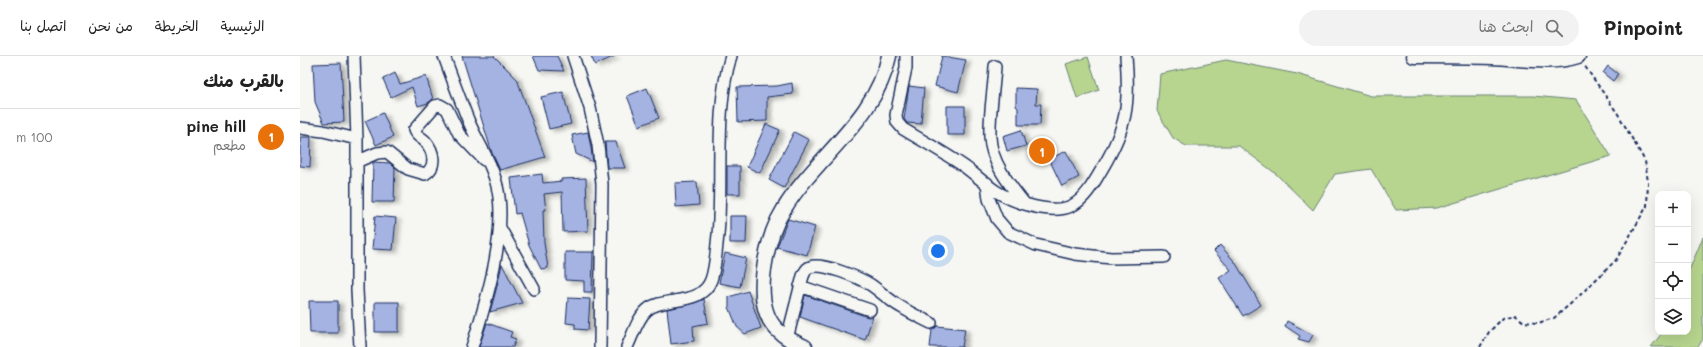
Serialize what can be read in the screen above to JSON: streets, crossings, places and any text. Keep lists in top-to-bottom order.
{
  "page": {
    "header": "Pinpoint",
    "search": "ابحث هنا",
    "nav": [
      "الرئيسية",
      "الخريطة",
      "من نحن",
      "اتصل بنا"
    ],
    "heading": "بالقرب منك",
    "list": [
      {
        "mark": "1",
        "name": "pine hill",
        "note": "مطعم",
        "value": "100 m"
      }
    ],
    "pins": "1",
    "map_buttons": ["+", "−"]
  }
}
